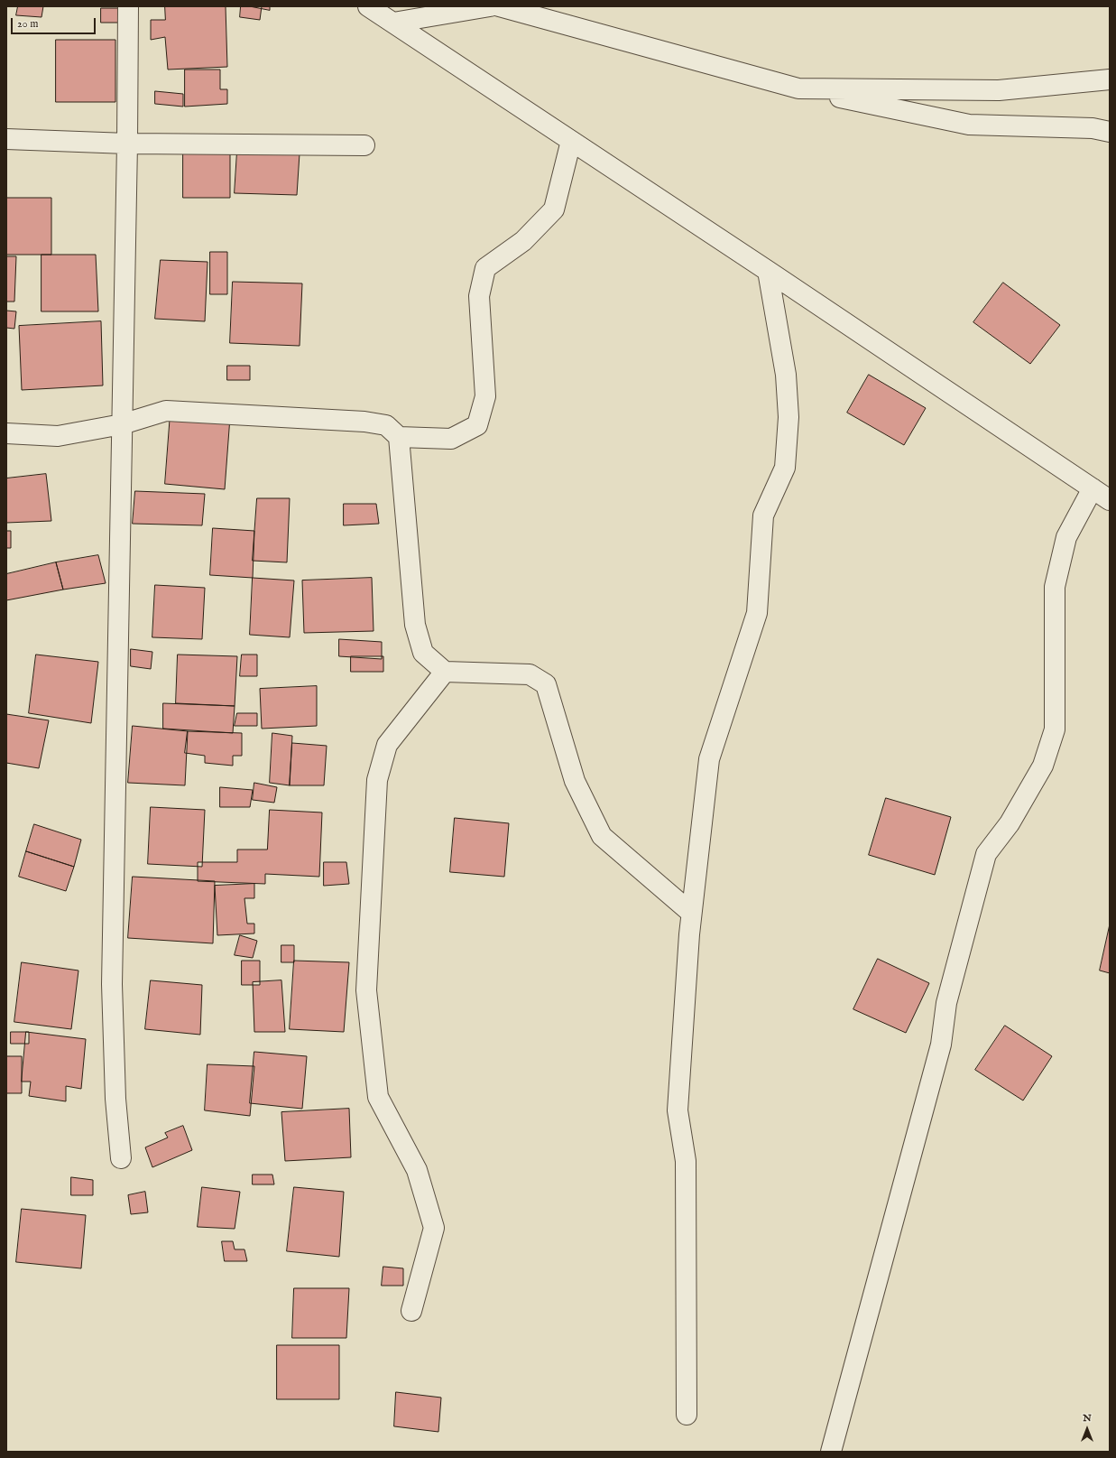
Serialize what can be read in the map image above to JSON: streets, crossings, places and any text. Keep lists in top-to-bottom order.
{
  "scale_bar": "20 m",
  "north": "top"
}
